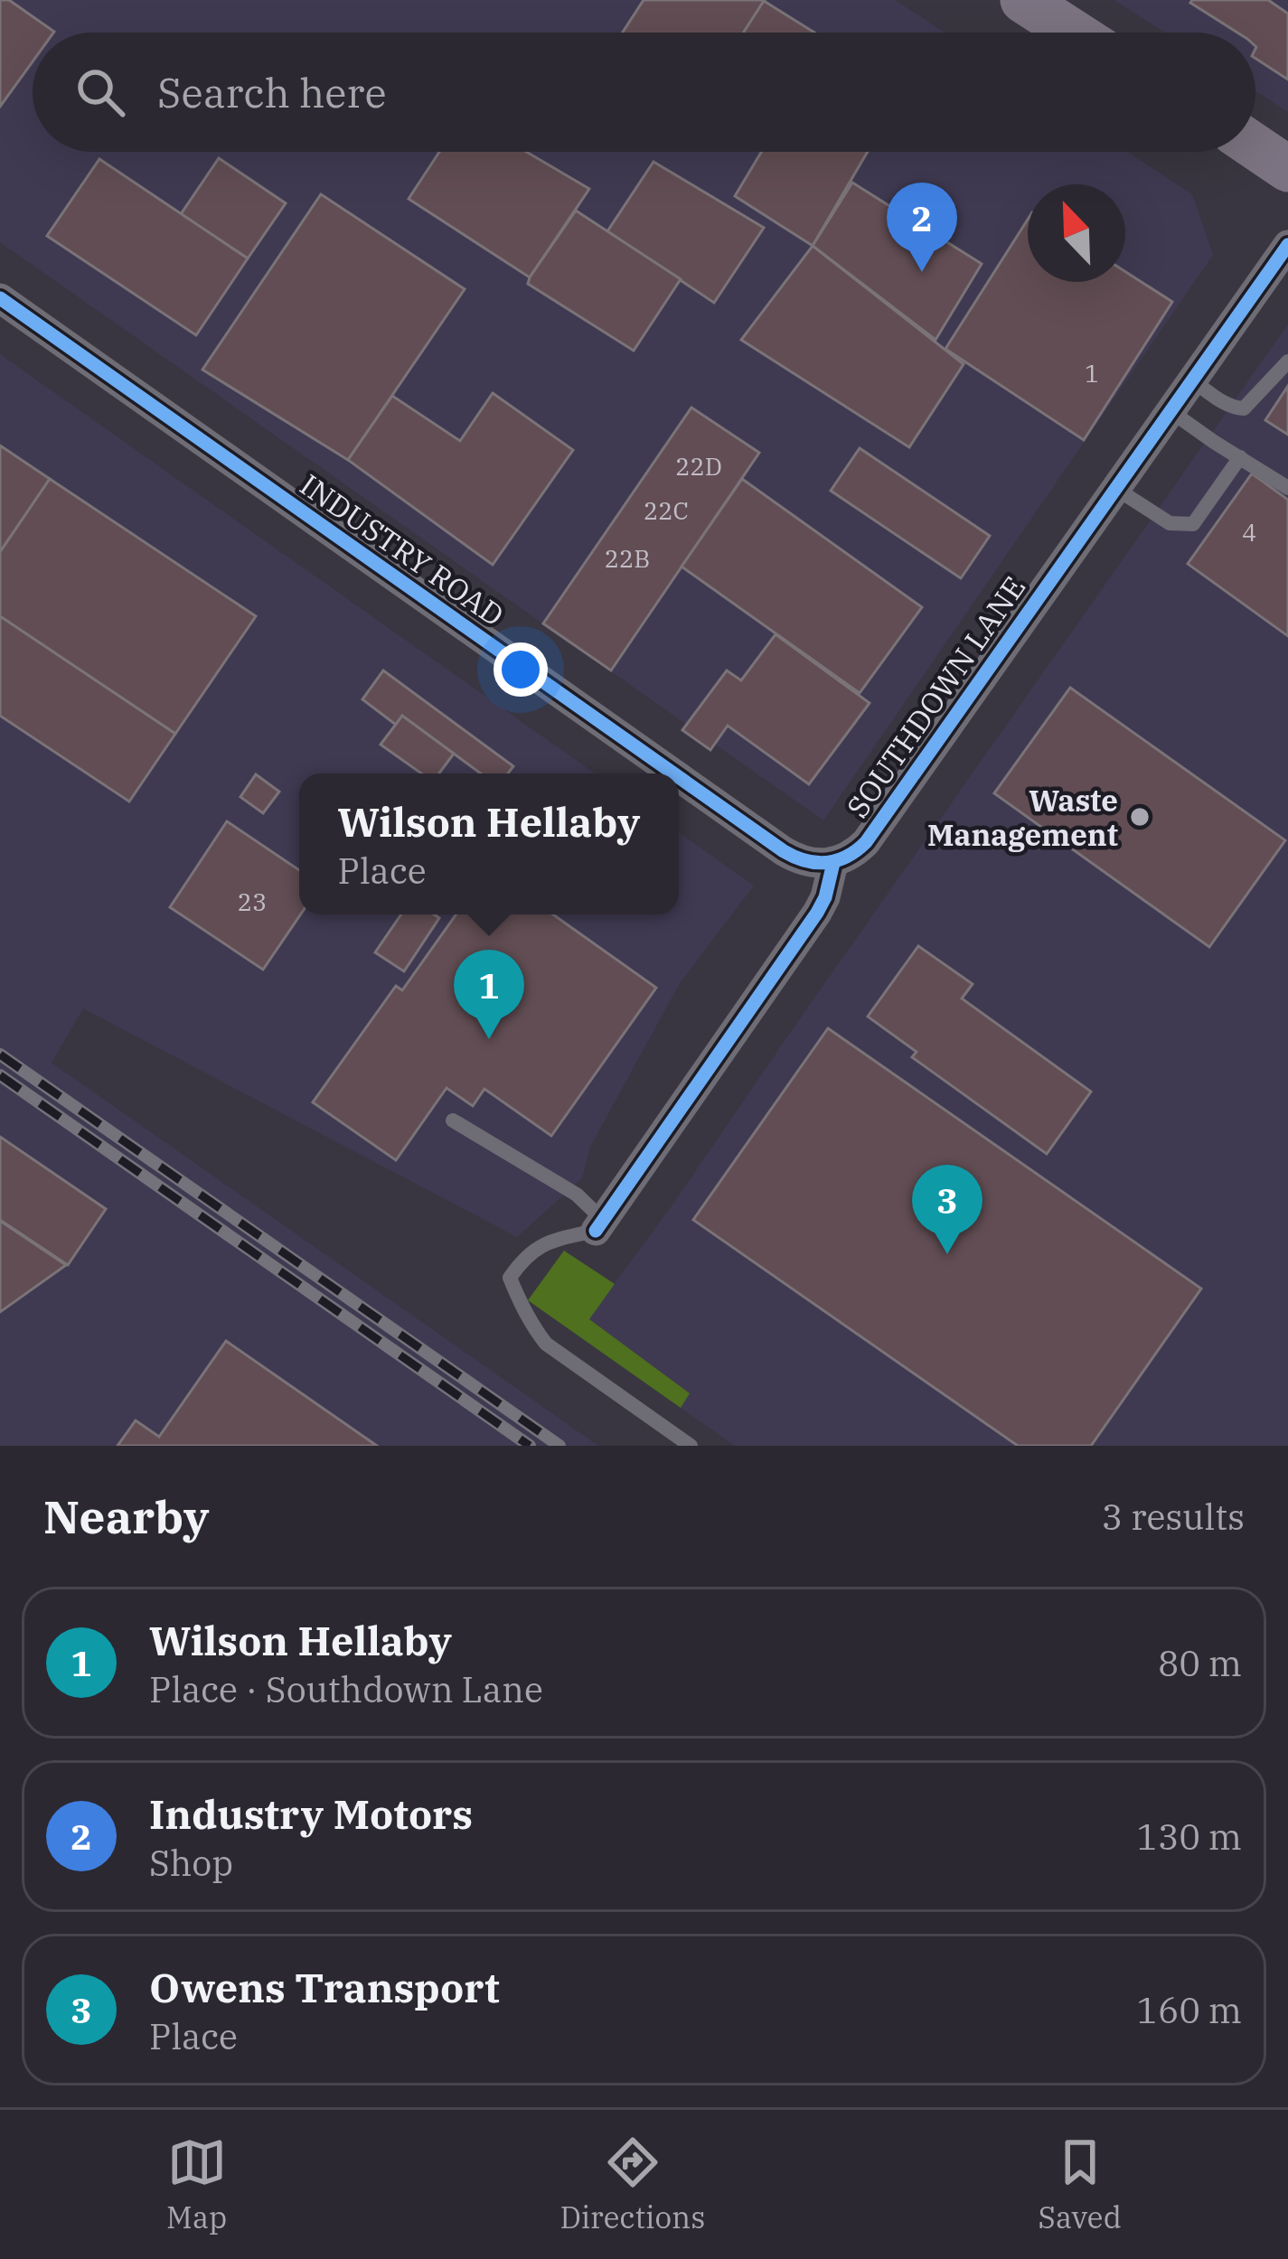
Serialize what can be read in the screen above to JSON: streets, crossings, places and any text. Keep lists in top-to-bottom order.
{
  "streets": {
    "street": ["INDUSTRY ROAD", "SOUTHDOWN LANE"]
  },
  "crossings": [
    ["INDUSTRY ROAD", "SOUTHDOWN LANE"]
  ],
  "places": ["Waste Management"],
  "house_numbers": [
    "1",
    "22D",
    "22C",
    "4",
    "22B",
    "23"
  ],
  "north": "top left",
  "page": {
    "search": "Search here",
    "pins": ["2", "1", "3"],
    "popup": ["Wilson Hellaby", "Place"],
    "heading": ["Nearby", "3 results"],
    "list": [
      {
        "mark": "1",
        "name": "Wilson Hellaby",
        "note": "Place · Southdown Lane",
        "value": "80 m"
      },
      {
        "mark": "2",
        "name": "Industry Motors",
        "note": "Shop",
        "value": "130 m"
      },
      {
        "mark": "3",
        "name": "Owens Transport",
        "note": "Place",
        "value": "160 m"
      }
    ],
    "nav": ["Map", "Directions", "Saved"]
  }
}
